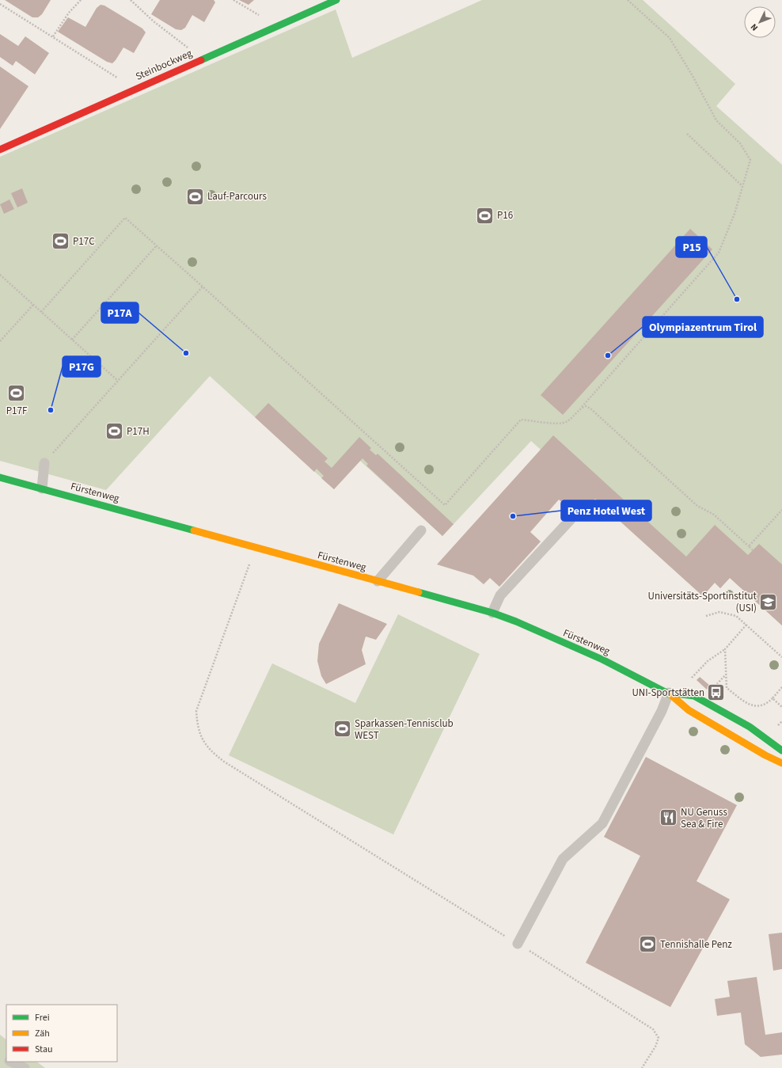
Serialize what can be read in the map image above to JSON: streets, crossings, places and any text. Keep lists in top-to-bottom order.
{
  "streets": {
    "street": ["Steinbockweg", "Fürstenweg"]
  },
  "places": {
    "sports": [
      "Lauf-Parcours",
      "P16",
      "P17C",
      "P17F",
      "P17H",
      "Sparkassen-Tennisclub WEST",
      "Tennishalle Penz"
    ],
    "other": [
      "P15",
      "P17A",
      "Olympiazentrum Tirol",
      "P17G",
      "Penz Hotel West"
    ],
    "school or university": ["Universitäts-Sportinstitut (USI)"],
    "bus stop": ["UNI-Sportstätten"],
    "restaurant": ["NU Genuss Sea & Fire"]
  },
  "legend": ["Frei", "Zäh", "Stau"],
  "north": "bottom left"
}
